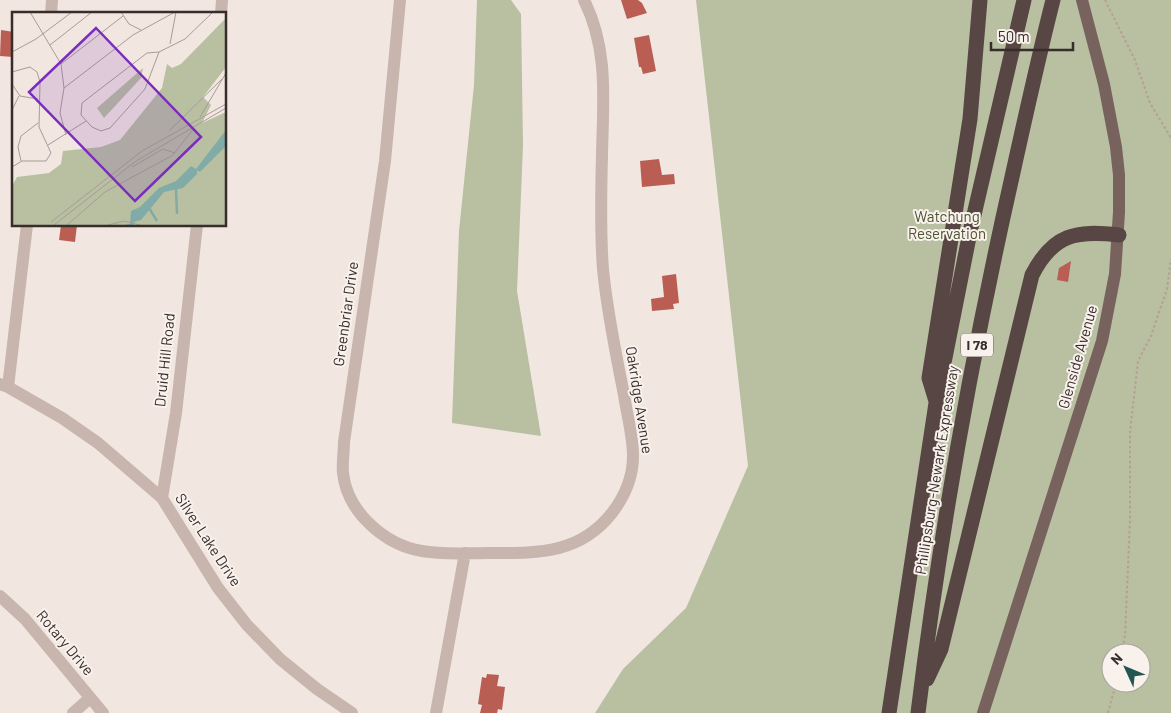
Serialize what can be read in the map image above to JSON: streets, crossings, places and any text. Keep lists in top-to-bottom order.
{
  "streets": {
    "highway": ["I 78", "Phillipsburg-Newark Expressway"],
    "main road": ["Glenside Avenue"],
    "street": [
      "Greenbriar Drive",
      "Druid Hill Road",
      "Oakridge Avenue",
      "Silver Lake Drive",
      "Rotary Drive"
    ]
  },
  "crossings": [
    ["Greenbriar Drive", "Oakridge Avenue"],
    ["Druid Hill Road", "Silver Lake Drive"]
  ],
  "parks": ["Watchung Reservation"],
  "scale_bar": "50 m",
  "north": "top left"
}
